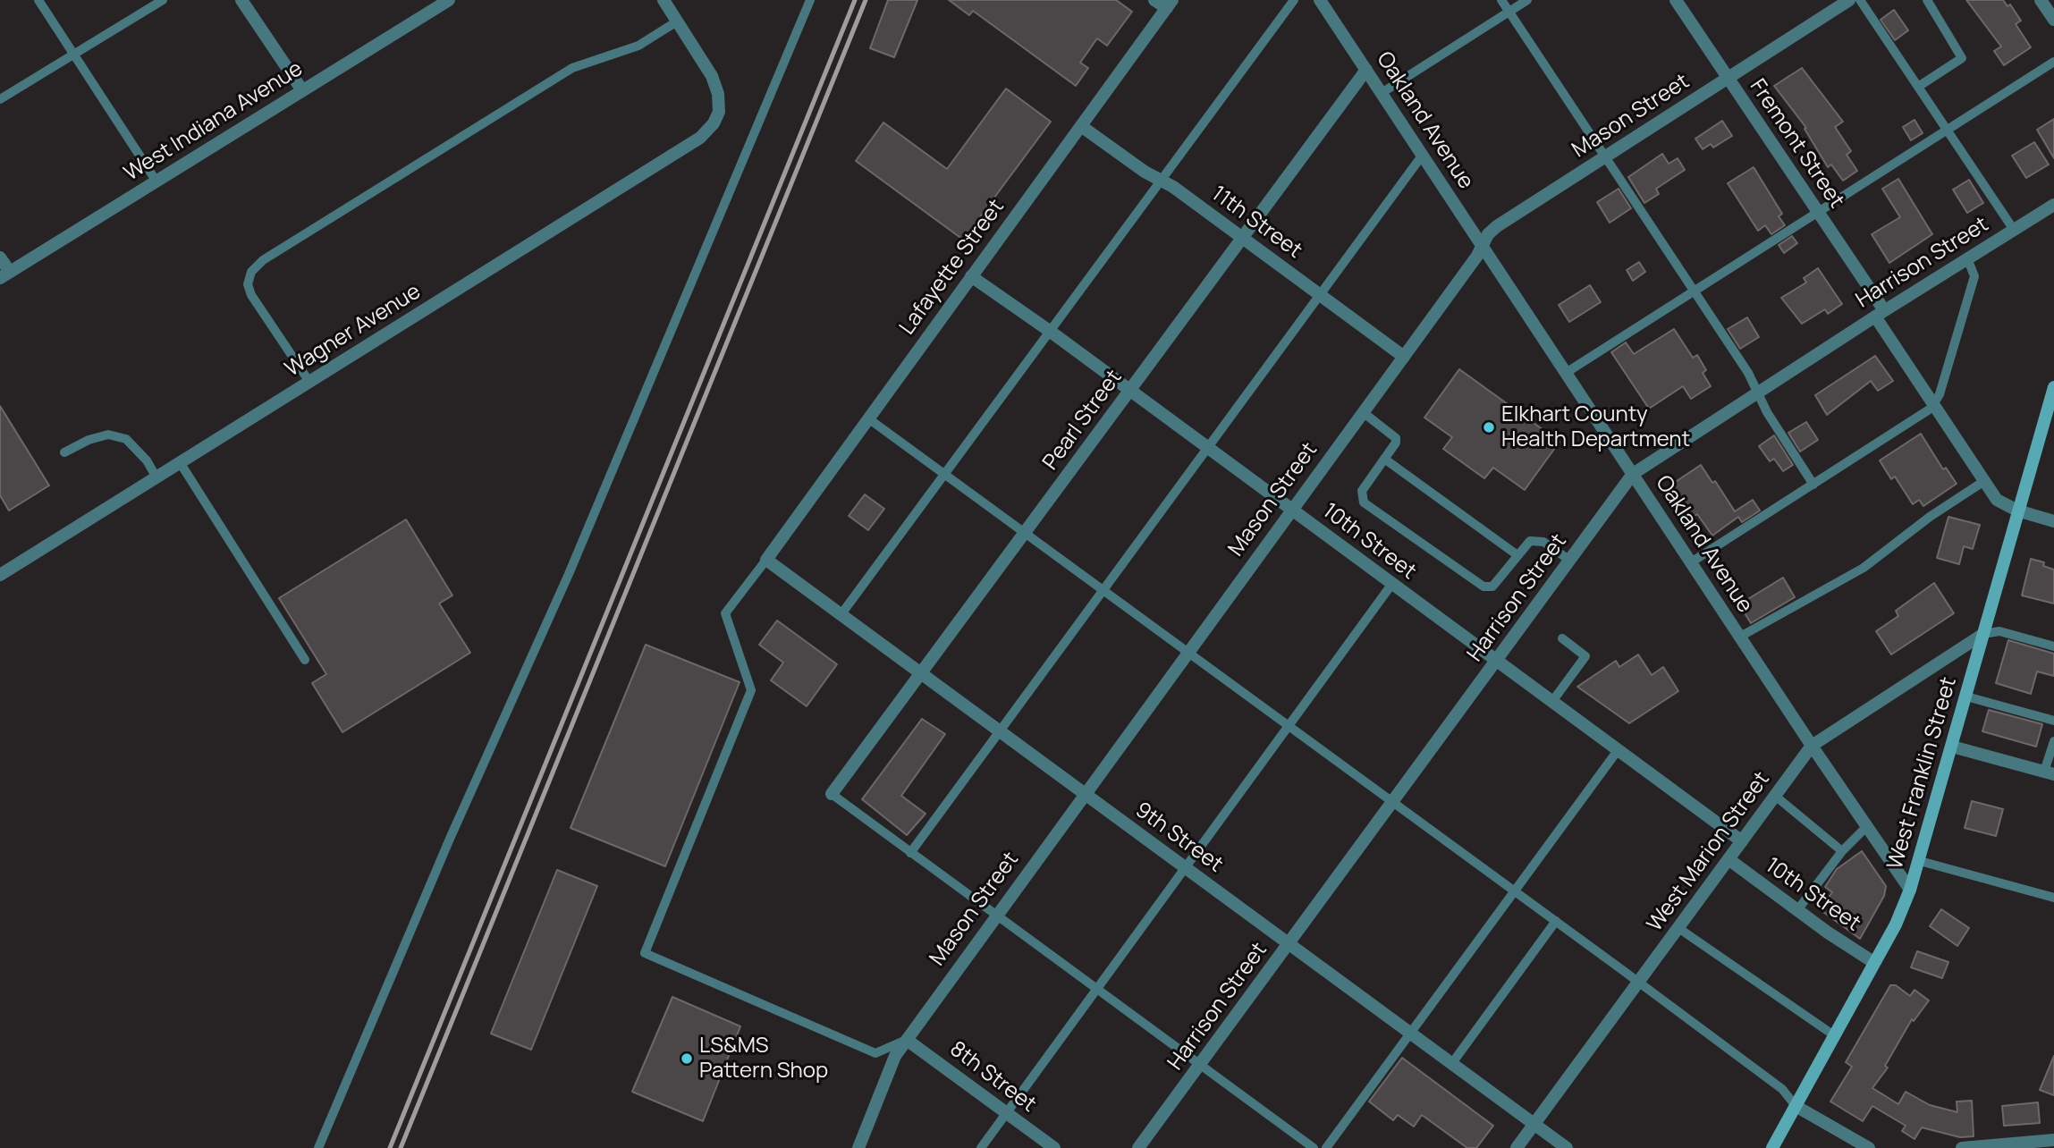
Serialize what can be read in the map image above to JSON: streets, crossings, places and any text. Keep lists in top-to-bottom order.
{
  "streets": {
    "main road": ["West Franklin Street"],
    "street": [
      "Mason Street",
      "Oakland Avenue",
      "West Indiana Avenue",
      "Fremont Street",
      "11th Street",
      "Harrison Street",
      "Lafayette Street",
      "Wagner Avenue",
      "Pearl Street",
      "10th Street",
      "9th Street",
      "West Marion Street",
      "8th Street"
    ]
  },
  "crossings": [
    ["Mason Street", "Oakland Avenue"],
    ["Mason Street", "Fremont Street"],
    ["Mason Street", "11th Street"],
    ["Mason Street", "10th Street"],
    ["Mason Street", "9th Street"],
    ["Mason Street", "8th Street"],
    ["Oakland Avenue", "Harrison Street"],
    ["Oakland Avenue", "Pearl Street"],
    ["Oakland Avenue", "West Franklin Street"],
    ["Oakland Avenue", "West Marion Street"],
    ["Fremont Street", "Harrison Street"],
    ["Fremont Street", "West Franklin Street"],
    ["11th Street", "Lafayette Street"],
    ["11th Street", "Pearl Street"],
    ["Harrison Street", "10th Street"],
    ["Harrison Street", "9th Street"],
    ["Lafayette Street", "10th Street"],
    ["Lafayette Street", "9th Street"],
    ["Pearl Street", "10th Street"],
    ["Pearl Street", "9th Street"],
    ["10th Street", "West Franklin Street"],
    ["10th Street", "West Marion Street"],
    ["West Franklin Street", "West Marion Street"],
    ["9th Street", "West Marion Street"]
  ],
  "places": ["Elkhart County Health Department", "LS&MS Pattern Shop"]
}
